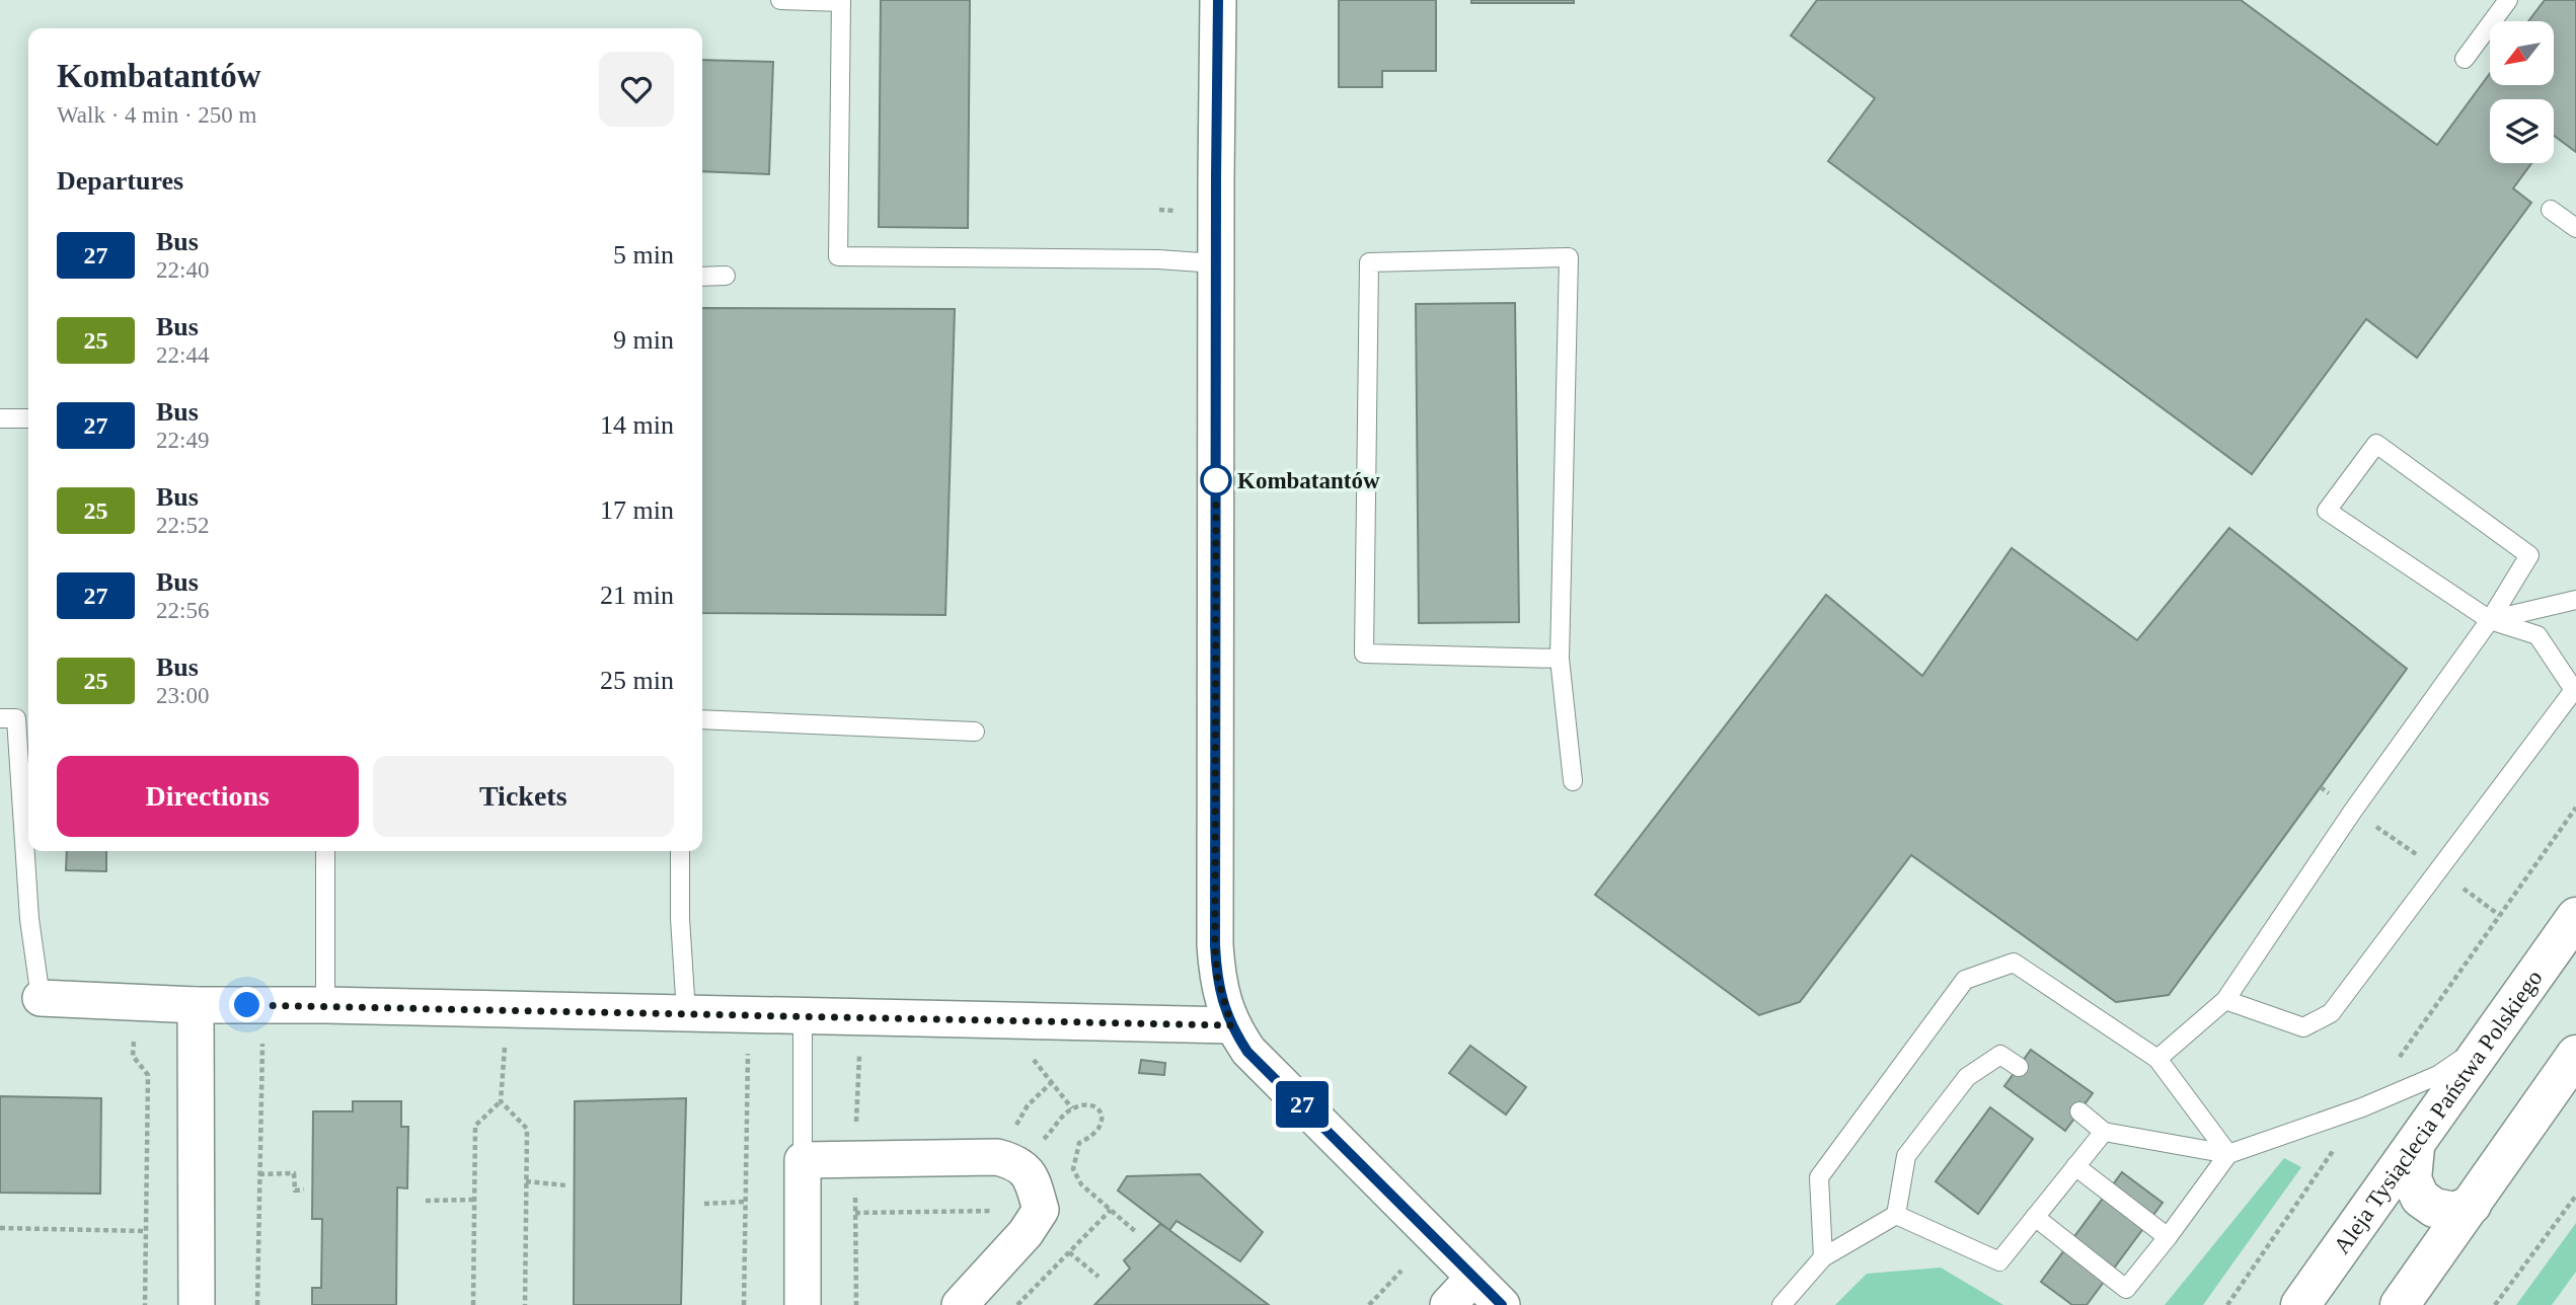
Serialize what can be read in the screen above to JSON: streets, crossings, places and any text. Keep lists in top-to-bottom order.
{
  "streets": {
    "main road": ["Aleja Tysiąclecia Państwa Polskiego"]
  },
  "places": ["Kombatantów"],
  "lines": ["bus line 27"],
  "north": "bottom left",
  "page": {
    "on_map": "27",
    "heading": [
      ["Kombatantów", "Walk · 4 min · 250 m"],
      "Departures"
    ],
    "list": [
      {
        "mark": "27",
        "name": "Bus",
        "note": "22:40",
        "value": "5 min"
      },
      {
        "mark": "25",
        "name": "Bus",
        "note": "22:44",
        "value": "9 min"
      },
      {
        "mark": "27",
        "name": "Bus",
        "note": "22:49",
        "value": "14 min"
      },
      {
        "mark": "25",
        "name": "Bus",
        "note": "22:52",
        "value": "17 min"
      },
      {
        "mark": "27",
        "name": "Bus",
        "note": "22:56",
        "value": "21 min"
      },
      {
        "mark": "25",
        "name": "Bus",
        "note": "23:00",
        "value": "25 min"
      }
    ],
    "buttons": ["Directions", "Tickets"]
  }
}
